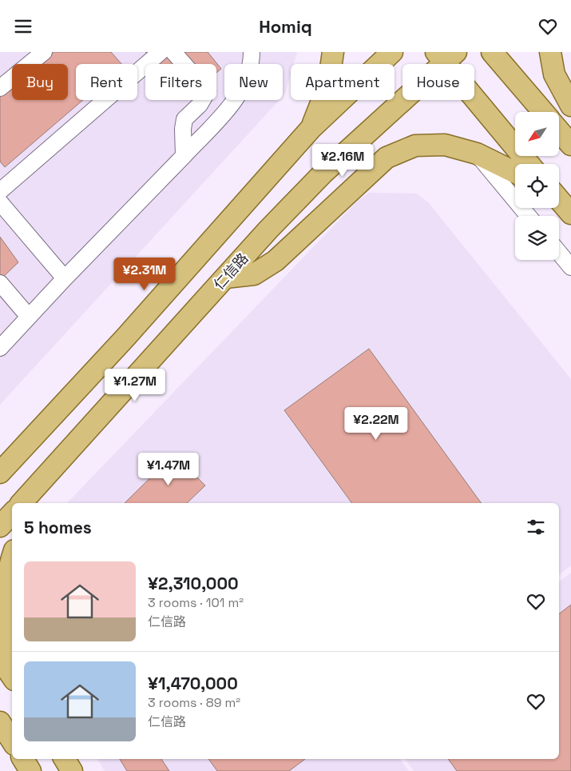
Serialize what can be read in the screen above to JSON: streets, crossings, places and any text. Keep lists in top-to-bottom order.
{
  "streets": {
    "main road": ["仁信路"]
  },
  "north": "bottom left",
  "page": {
    "header": "Homiq",
    "chip": [
      "Buy",
      "Rent",
      "Filters",
      "New",
      "Apartment",
      "House"
    ],
    "price": [
      "¥2.16M",
      "¥2.31M",
      "¥1.27M",
      "¥2.22M",
      "¥1.47M"
    ],
    "heading": "5 homes",
    "list": [
      {
        "name": "¥2,310,000",
        "note": "3 rooms · 101 m² · 仁信路"
      },
      {
        "name": "¥1,470,000",
        "note": "3 rooms · 89 m² · 仁信路"
      }
    ]
  }
}
